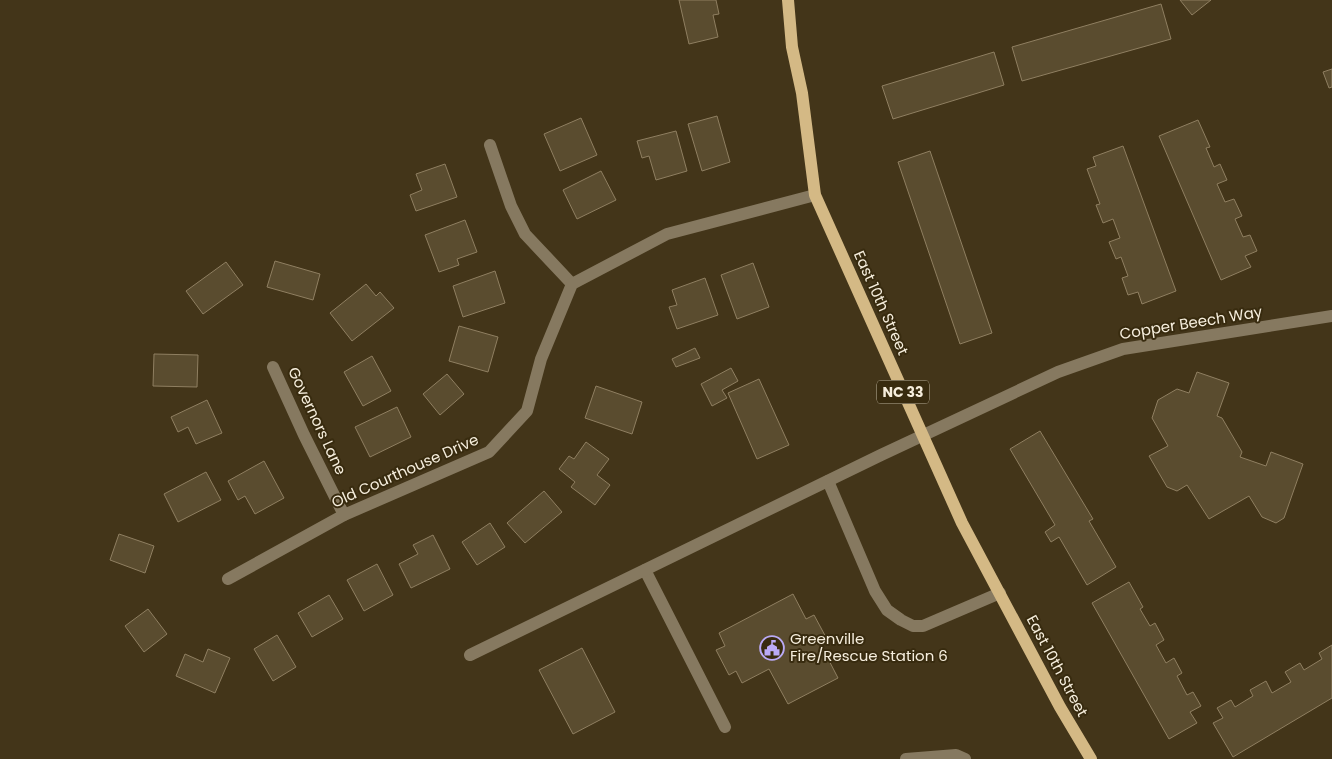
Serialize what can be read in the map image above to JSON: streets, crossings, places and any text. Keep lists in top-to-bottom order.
{
  "streets": {
    "main road": ["East 10th Street", "NC 33"],
    "street": ["Copper Beech Way", "Governors Lane", "Old Courthouse Drive"]
  },
  "crossings": [
    ["East 10th Street", "Copper Beech Way"],
    ["Governors Lane", "Old Courthouse Drive"]
  ],
  "places": {
    "public building": ["Greenville Fire/Rescue Station 6"]
  }
}
